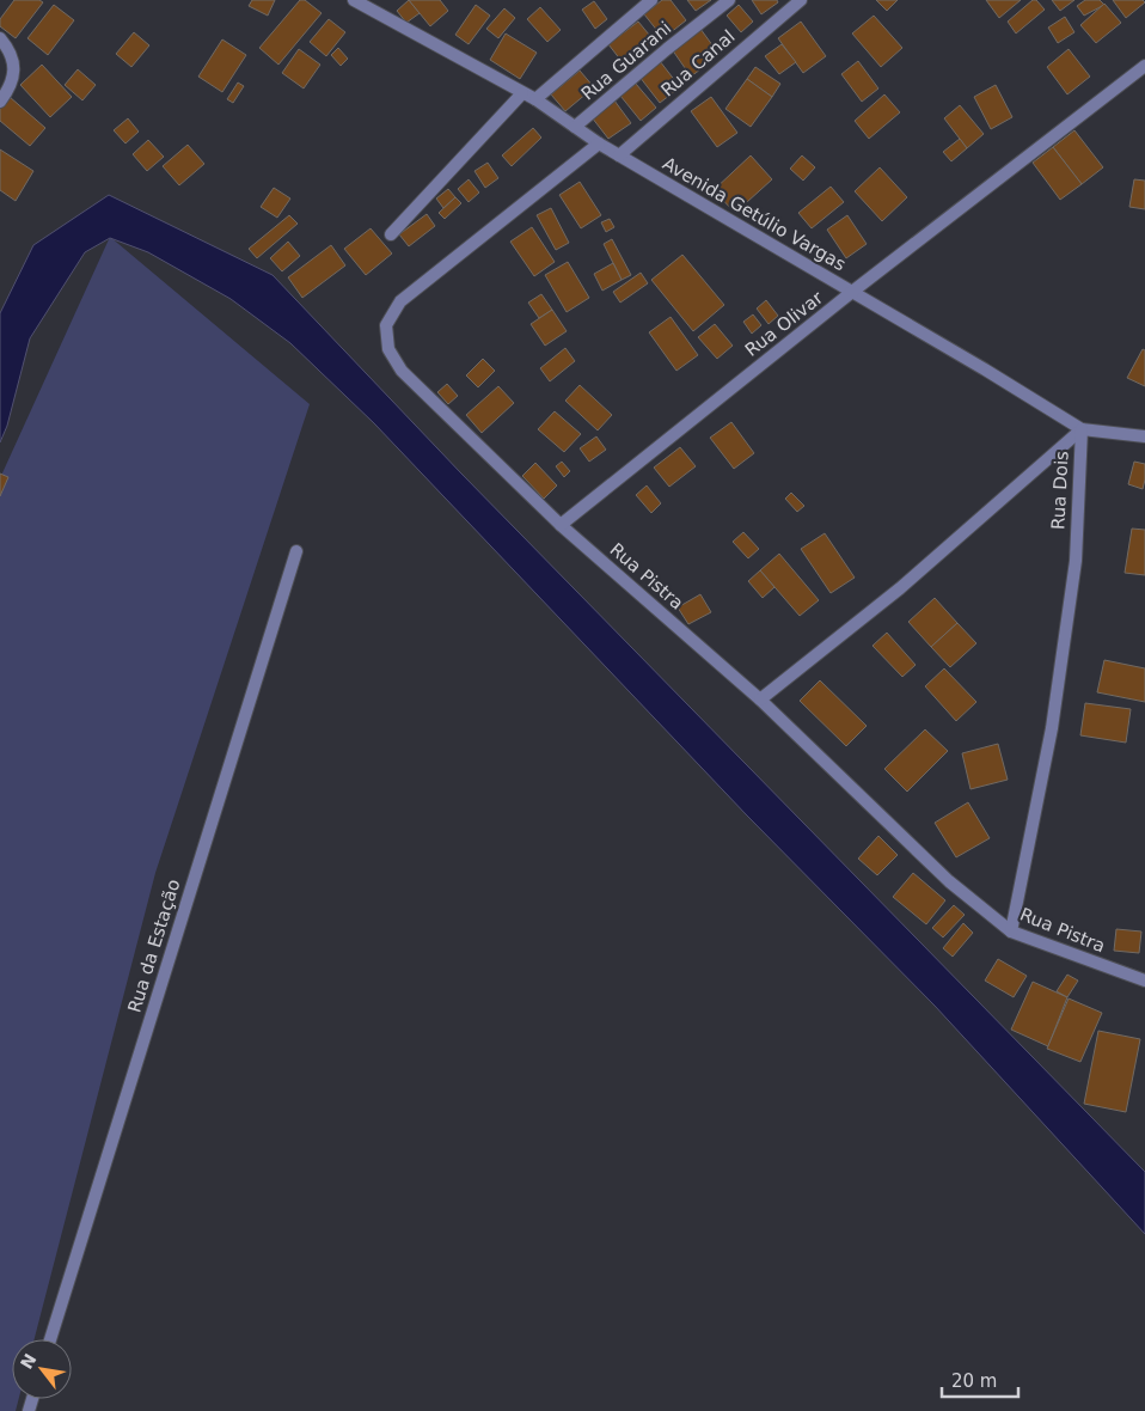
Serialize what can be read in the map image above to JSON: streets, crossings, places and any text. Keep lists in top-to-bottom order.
{
  "streets": {
    "street": [
      "Rua Guarani",
      "Rua Canal",
      "Avenida Getúlio Vargas",
      "Rua Olivar",
      "Rua Dois",
      "Rua Pistra",
      "Rua da Estação"
    ]
  },
  "crossings": [
    ["Rua Guarani", "Avenida Getúlio Vargas"],
    ["Rua Canal", "Avenida Getúlio Vargas"],
    ["Avenida Getúlio Vargas", "Rua Olivar"],
    ["Avenida Getúlio Vargas", "Rua Dois"],
    ["Avenida Getúlio Vargas", "Rua Pistra"],
    ["Rua Olivar", "Rua Pistra"],
    ["Rua Dois", "Rua Pistra"]
  ],
  "scale_bar": "20 m",
  "north": "top left"
}
